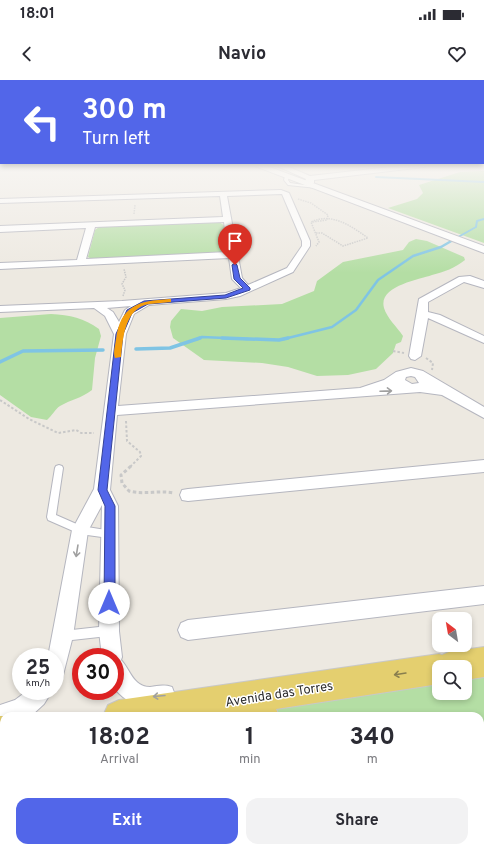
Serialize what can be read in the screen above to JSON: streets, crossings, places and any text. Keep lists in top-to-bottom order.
{
  "streets": {
    "main road": ["Avenida das Torres"]
  },
  "one_way": ["Avenida das Torres"],
  "north": "top left",
  "page": {
    "status": "18:01",
    "header": "Navio",
    "turn": ["300 m", "Turn left"],
    "speed": "25 km/h",
    "limit": "30",
    "eta": [
      "18:02",
      "Arrival",
      "1",
      "min",
      "340",
      "m"
    ],
    "buttons": ["Exit", "Share"]
  }
}
